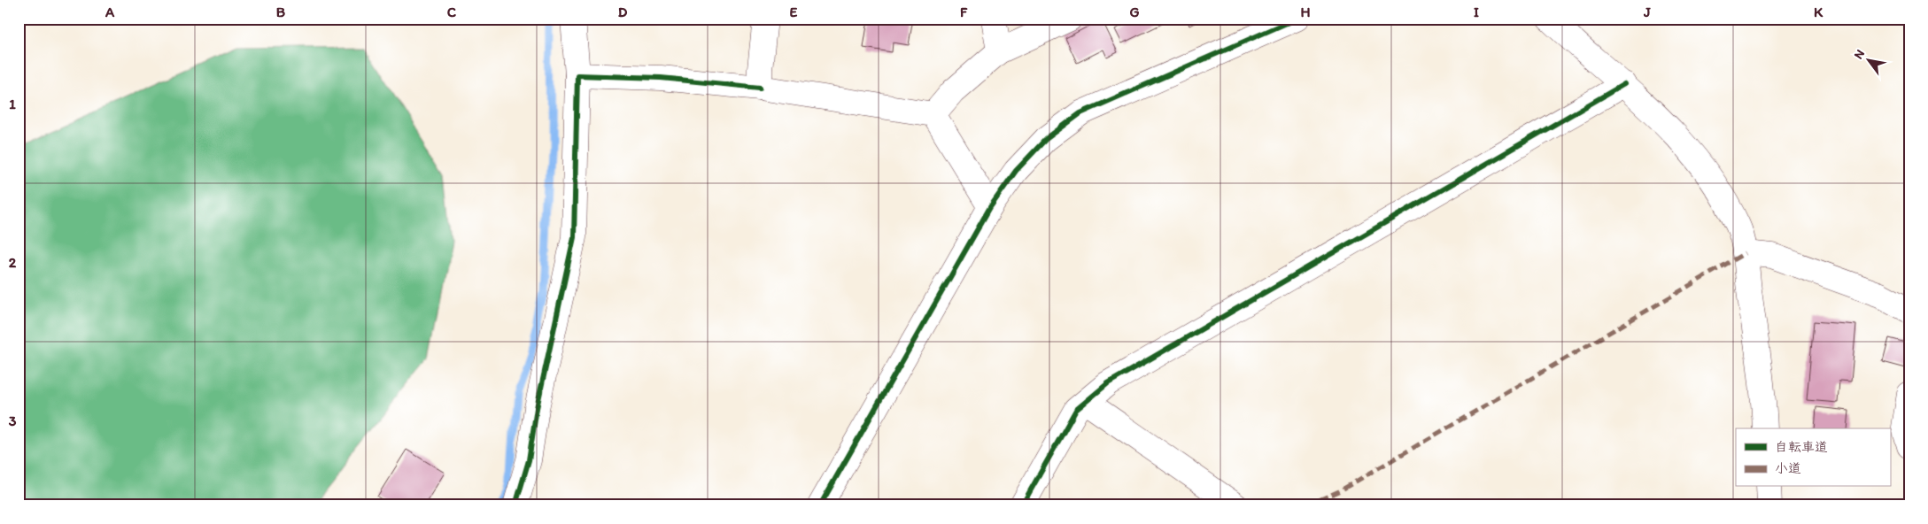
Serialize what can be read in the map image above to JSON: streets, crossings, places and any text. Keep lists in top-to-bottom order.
{
  "legend": ["自転車道", "小道"],
  "north": "top left",
  "grid": {
    "columns": [
      "A",
      "B",
      "C",
      "D",
      "E",
      "F",
      "G",
      "H",
      "I",
      "J",
      "K"
    ],
    "rows": ["1", "2", "3"]
  }
}
